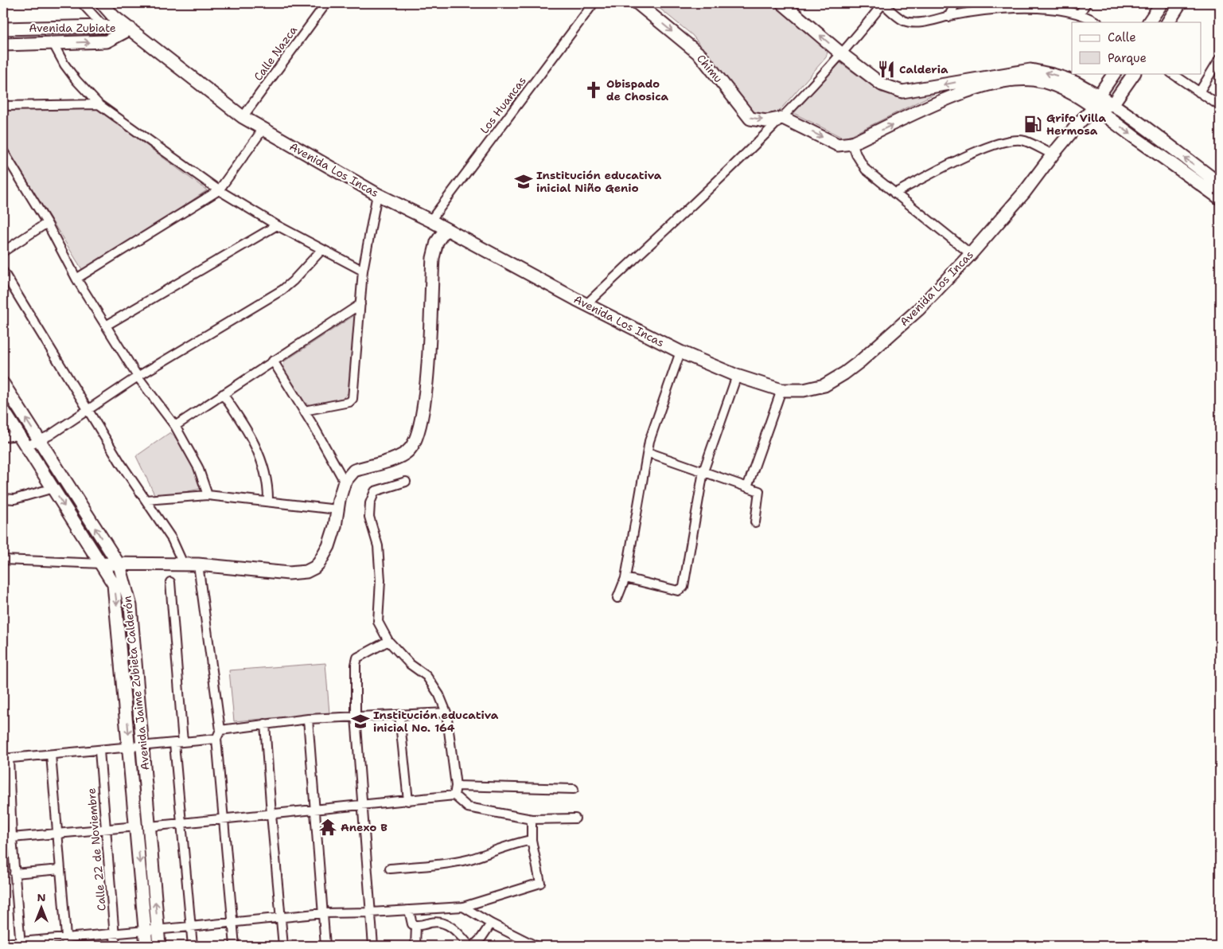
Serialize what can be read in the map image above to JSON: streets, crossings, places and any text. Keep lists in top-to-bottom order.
{
  "streets": {
    "street": [
      "Avenida Zubiate",
      "Calle Nazca",
      "Chimu",
      "Los Huancas",
      "Avenida Los Incas",
      "Avenida Jaime Zubieta Calderón",
      "Calle 22 de Noviembre"
    ]
  },
  "crossings": [
    ["Avenida Zubiate", "Avenida Los Incas"],
    ["Calle Nazca", "Avenida Los Incas"],
    ["Los Huancas", "Avenida Los Incas"]
  ],
  "one_way": ["Chimu"],
  "places": {
    "restaurant": ["Calderia"],
    "church": ["Obispado de Chosica"],
    "fuel station": ["Grifo Villa Hermosa"],
    "school or university": ["Institución educativa inicial Niño Genio", "Institución educativa inicial No. 164"],
    "temple": ["Anexo B"]
  },
  "legend": ["Calle", "Parque"],
  "north": "top"
}
